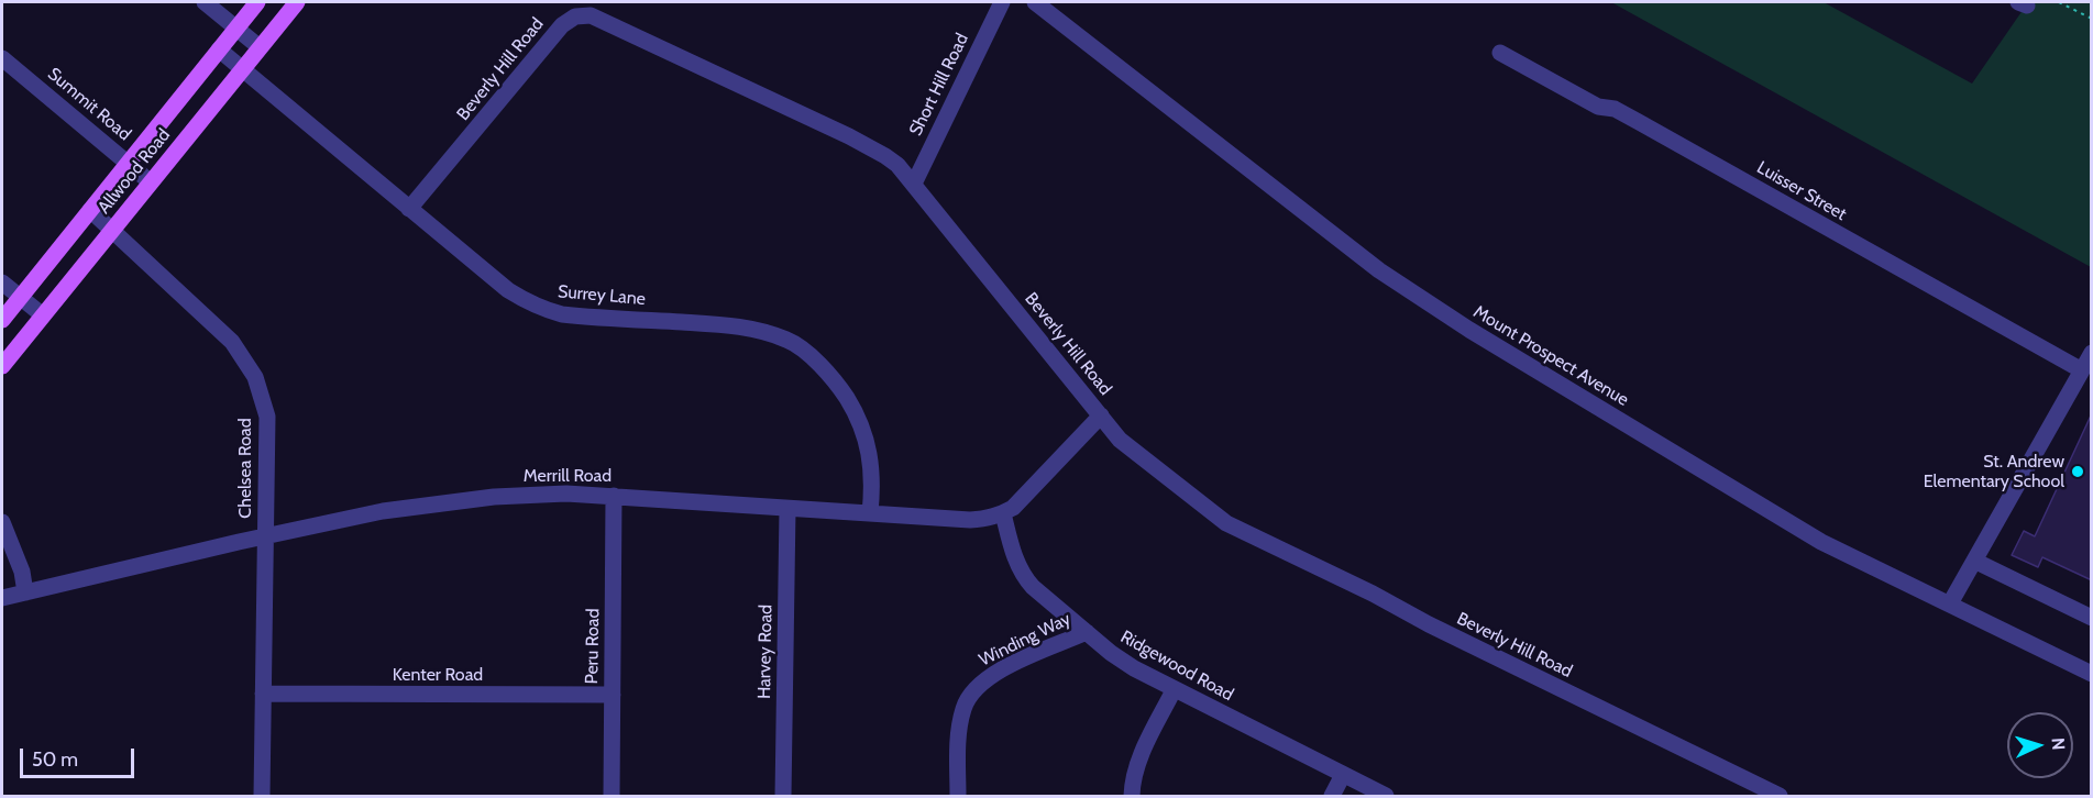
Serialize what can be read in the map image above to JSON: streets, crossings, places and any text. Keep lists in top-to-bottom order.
{
  "streets": {
    "main road": ["Allwood Road"],
    "street": [
      "Beverly Hill Road",
      "Short Hill Road",
      "Summit Road",
      "Luisser Street",
      "Surrey Lane",
      "Mount Prospect Avenue",
      "Chelsea Road",
      "Merrill Road",
      "Winding Way",
      "Peru Road",
      "Harvey Road",
      "Ridgewood Road",
      "Kenter Road"
    ]
  },
  "crossings": [
    ["Beverly Hill Road", "Short Hill Road"],
    ["Beverly Hill Road", "Surrey Lane"],
    ["Beverly Hill Road", "Merrill Road"],
    ["Summit Road", "Allwood Road"],
    ["Allwood Road", "Surrey Lane"],
    ["Allwood Road", "Chelsea Road"],
    ["Surrey Lane", "Merrill Road"],
    ["Chelsea Road", "Merrill Road"],
    ["Chelsea Road", "Kenter Road"],
    ["Merrill Road", "Peru Road"],
    ["Merrill Road", "Harvey Road"],
    ["Merrill Road", "Ridgewood Road"],
    ["Winding Way", "Ridgewood Road"],
    ["Peru Road", "Kenter Road"]
  ],
  "places": ["St. Andrew Elementary School"],
  "scale_bar": "50 m",
  "north": "right"
}
